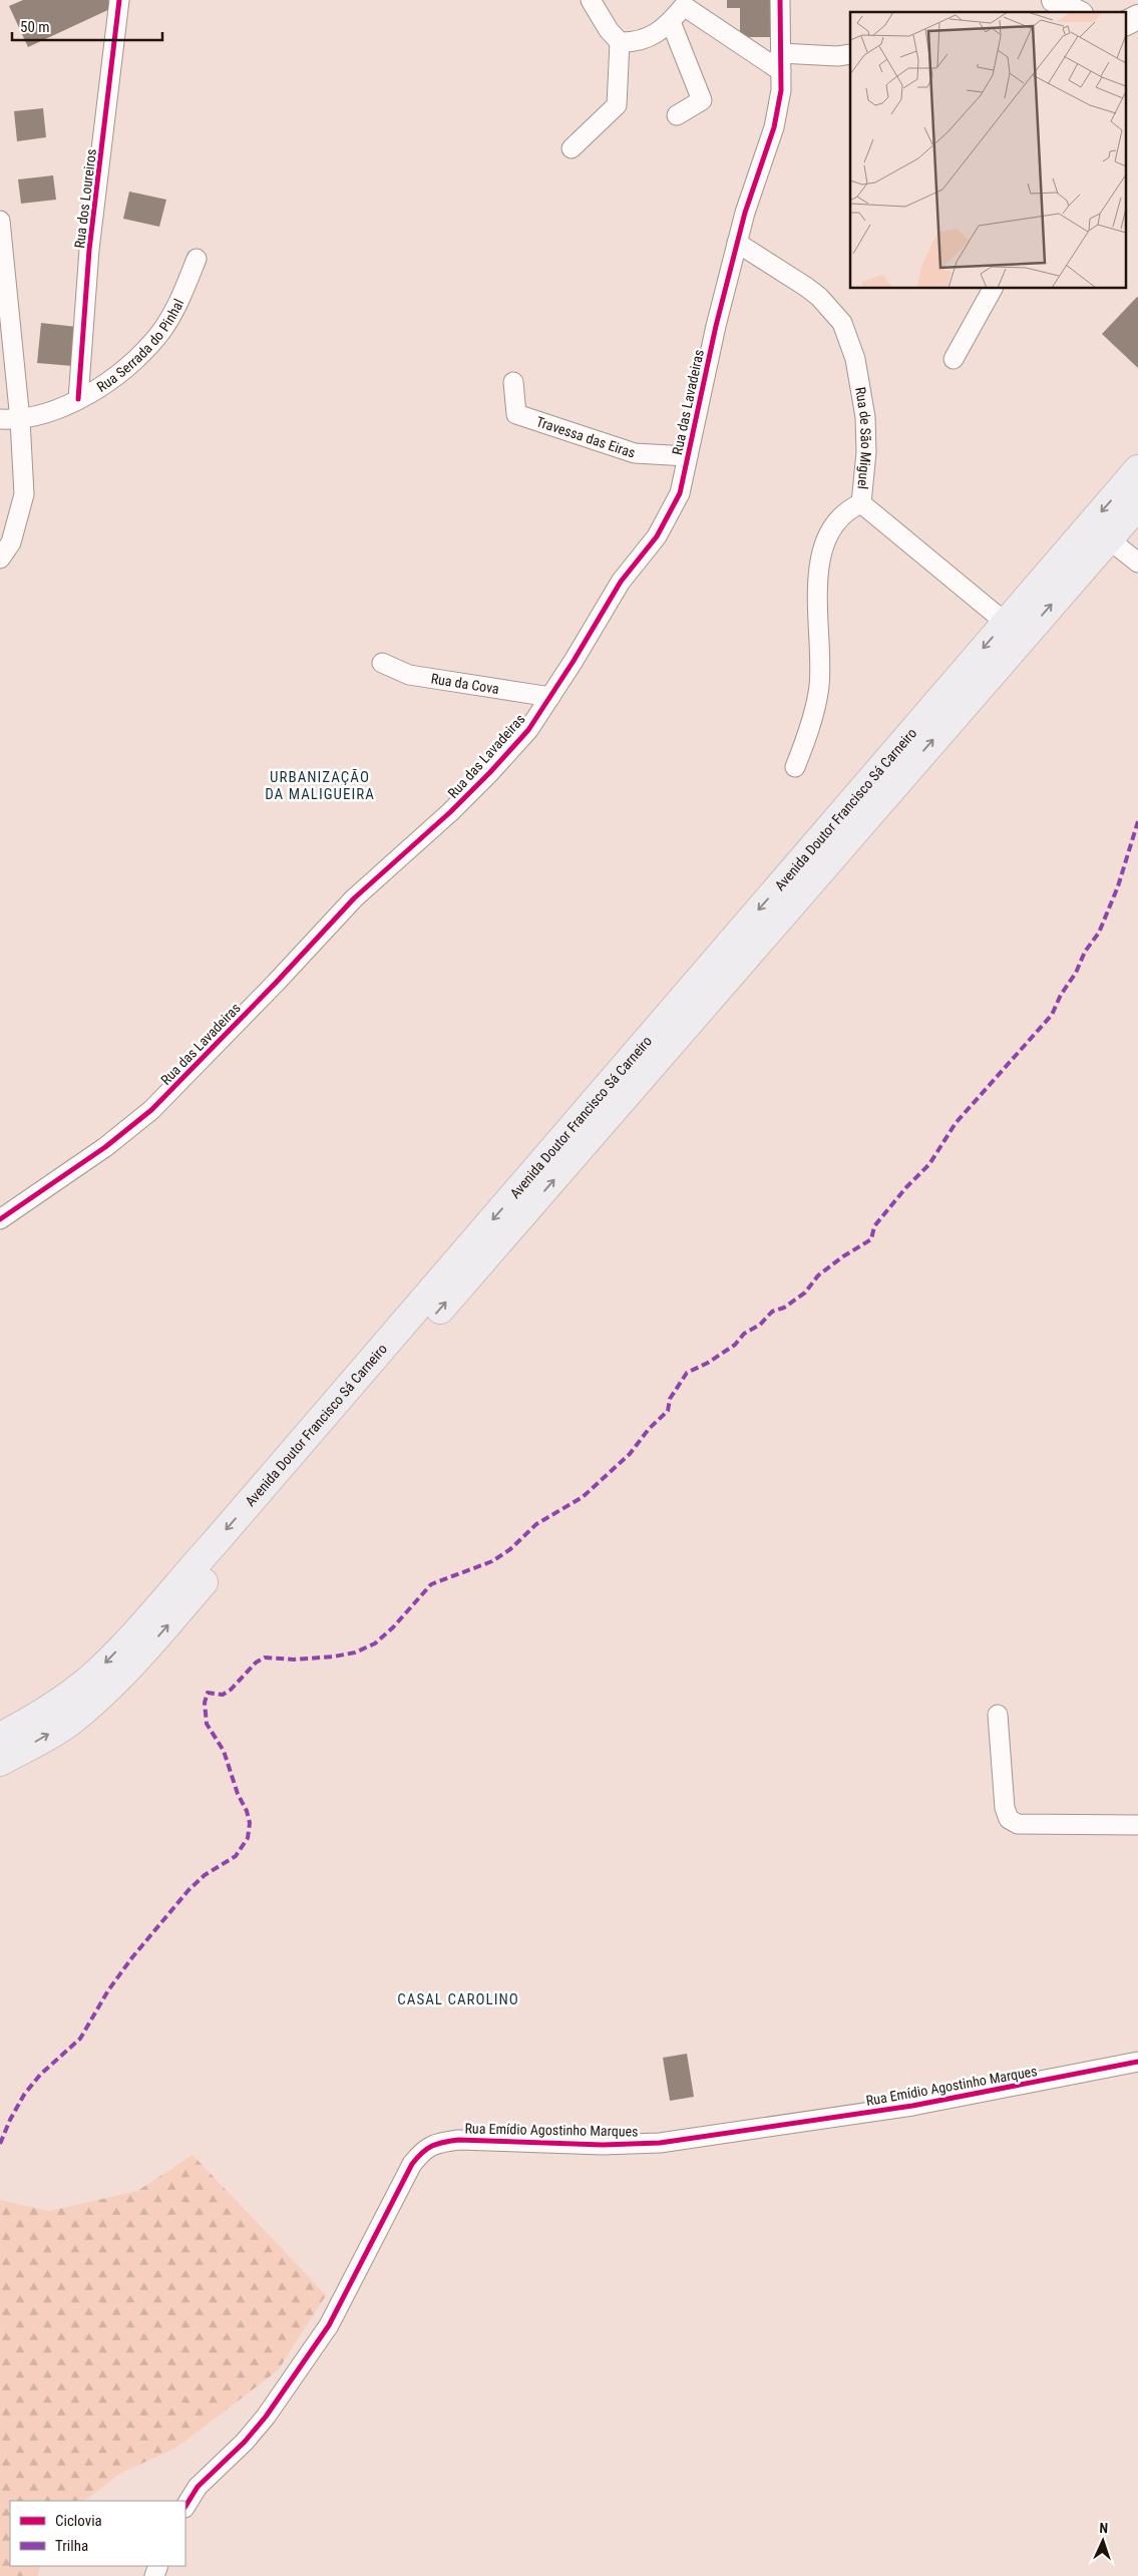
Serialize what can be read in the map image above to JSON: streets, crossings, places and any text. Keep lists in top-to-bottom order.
{
  "streets": {
    "main road": ["Avenida Doutor Francisco Sá Carneiro"],
    "street": [
      "Rua dos Loureiros",
      "Rua Serrada do Pinhal",
      "Rua das Lavadeiras",
      "Travessa das Eiras",
      "Rua de São Miguel",
      "Rua da Cova",
      "Rua Emídio Agostinho Marques"
    ]
  },
  "crossings": [
    ["Rua dos Loureiros", "Rua Serrada do Pinhal"],
    ["Rua das Lavadeiras", "Travessa das Eiras"],
    ["Rua das Lavadeiras", "Rua de São Miguel"],
    ["Rua das Lavadeiras", "Rua da Cova"],
    ["Rua de São Miguel", "Avenida Doutor Francisco Sá Carneiro"]
  ],
  "districts": ["URBANIZAÇÃO DA MALIGUEIRA", "CASAL CAROLINO"],
  "legend": ["Ciclovia", "Trilha"],
  "scale_bar": "50 m",
  "north": "top"
}
